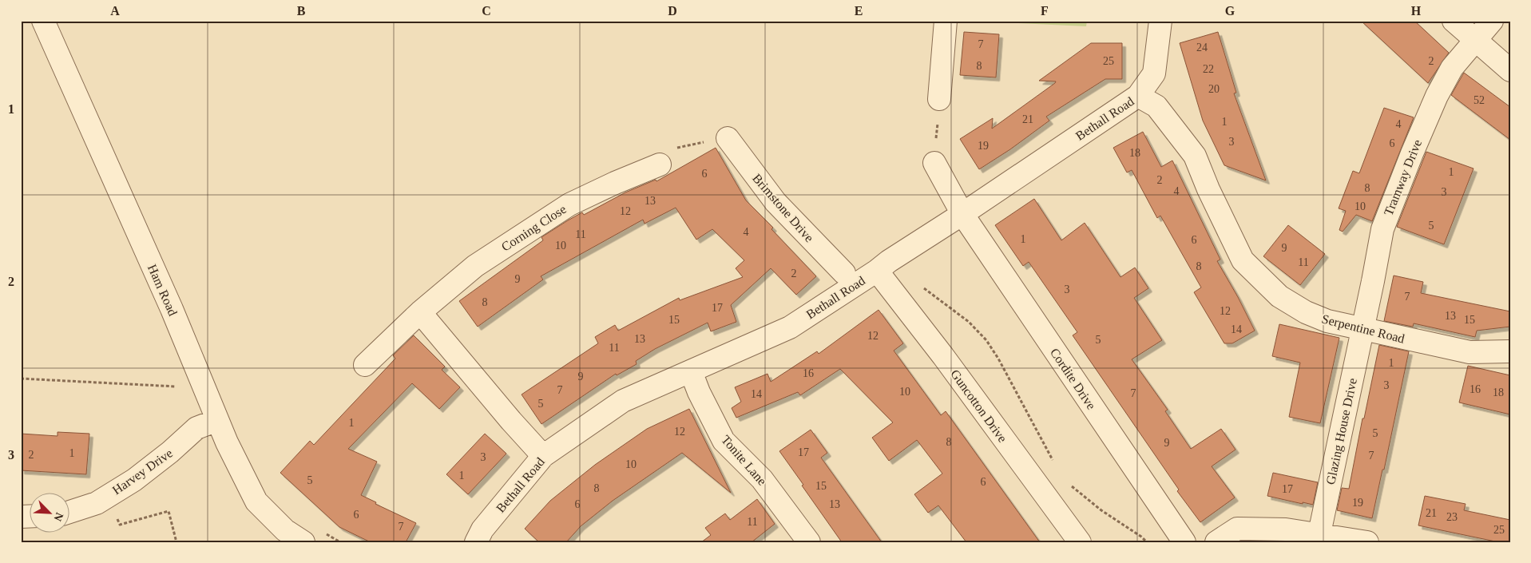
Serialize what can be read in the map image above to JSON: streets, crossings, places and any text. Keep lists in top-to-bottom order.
{
  "streets": {
    "street": [
      "Bethall Road",
      "Tramway Drive",
      "Brimstone Drive",
      "Corning Close",
      "Ham Road",
      "Serpentine Road",
      "Cordite Drive",
      "Guncotton Drive",
      "Glazing House Drive",
      "Tonite Lane",
      "Harvey Drive"
    ]
  },
  "crossings": [
    ["Bethall Road", "Serpentine Road"],
    ["Bethall Road", "Cordite Drive"],
    ["Bethall Road", "Guncotton Drive"],
    ["Bethall Road", "Tonite Lane"],
    ["Tramway Drive", "Serpentine Road"],
    ["Tramway Drive", "Glazing House Drive"],
    ["Ham Road", "Harvey Drive"],
    ["Serpentine Road", "Glazing House Drive"]
  ],
  "house_numbers": [
    "7",
    "24",
    "25",
    "2",
    "8",
    "22",
    "20",
    "52",
    "21",
    "1",
    "4",
    "3",
    "6",
    "19",
    "18",
    "1",
    "6",
    "2",
    "8",
    "4",
    "3",
    "13",
    "10",
    "12",
    "5",
    "4",
    "11",
    "1",
    "6",
    "10",
    "9",
    "11",
    "8",
    "2",
    "9",
    "3",
    "7",
    "8",
    "17",
    "12",
    "13",
    "15",
    "15",
    "14",
    "12",
    "13",
    "5",
    "11",
    "1",
    "16",
    "9",
    "3",
    "16",
    "7",
    "10",
    "18",
    "7",
    "14",
    "5",
    "1",
    "12",
    "5",
    "8",
    "9",
    "17",
    "1",
    "2",
    "7",
    "3",
    "10",
    "1",
    "5",
    "6",
    "15",
    "8",
    "17",
    "19",
    "6",
    "13",
    "21",
    "6",
    "23",
    "11",
    "7",
    "25"
  ],
  "north": "bottom right",
  "grid": {
    "columns": [
      "A",
      "B",
      "C",
      "D",
      "E",
      "F",
      "G",
      "H"
    ],
    "rows": ["1", "2", "3"]
  }
}
